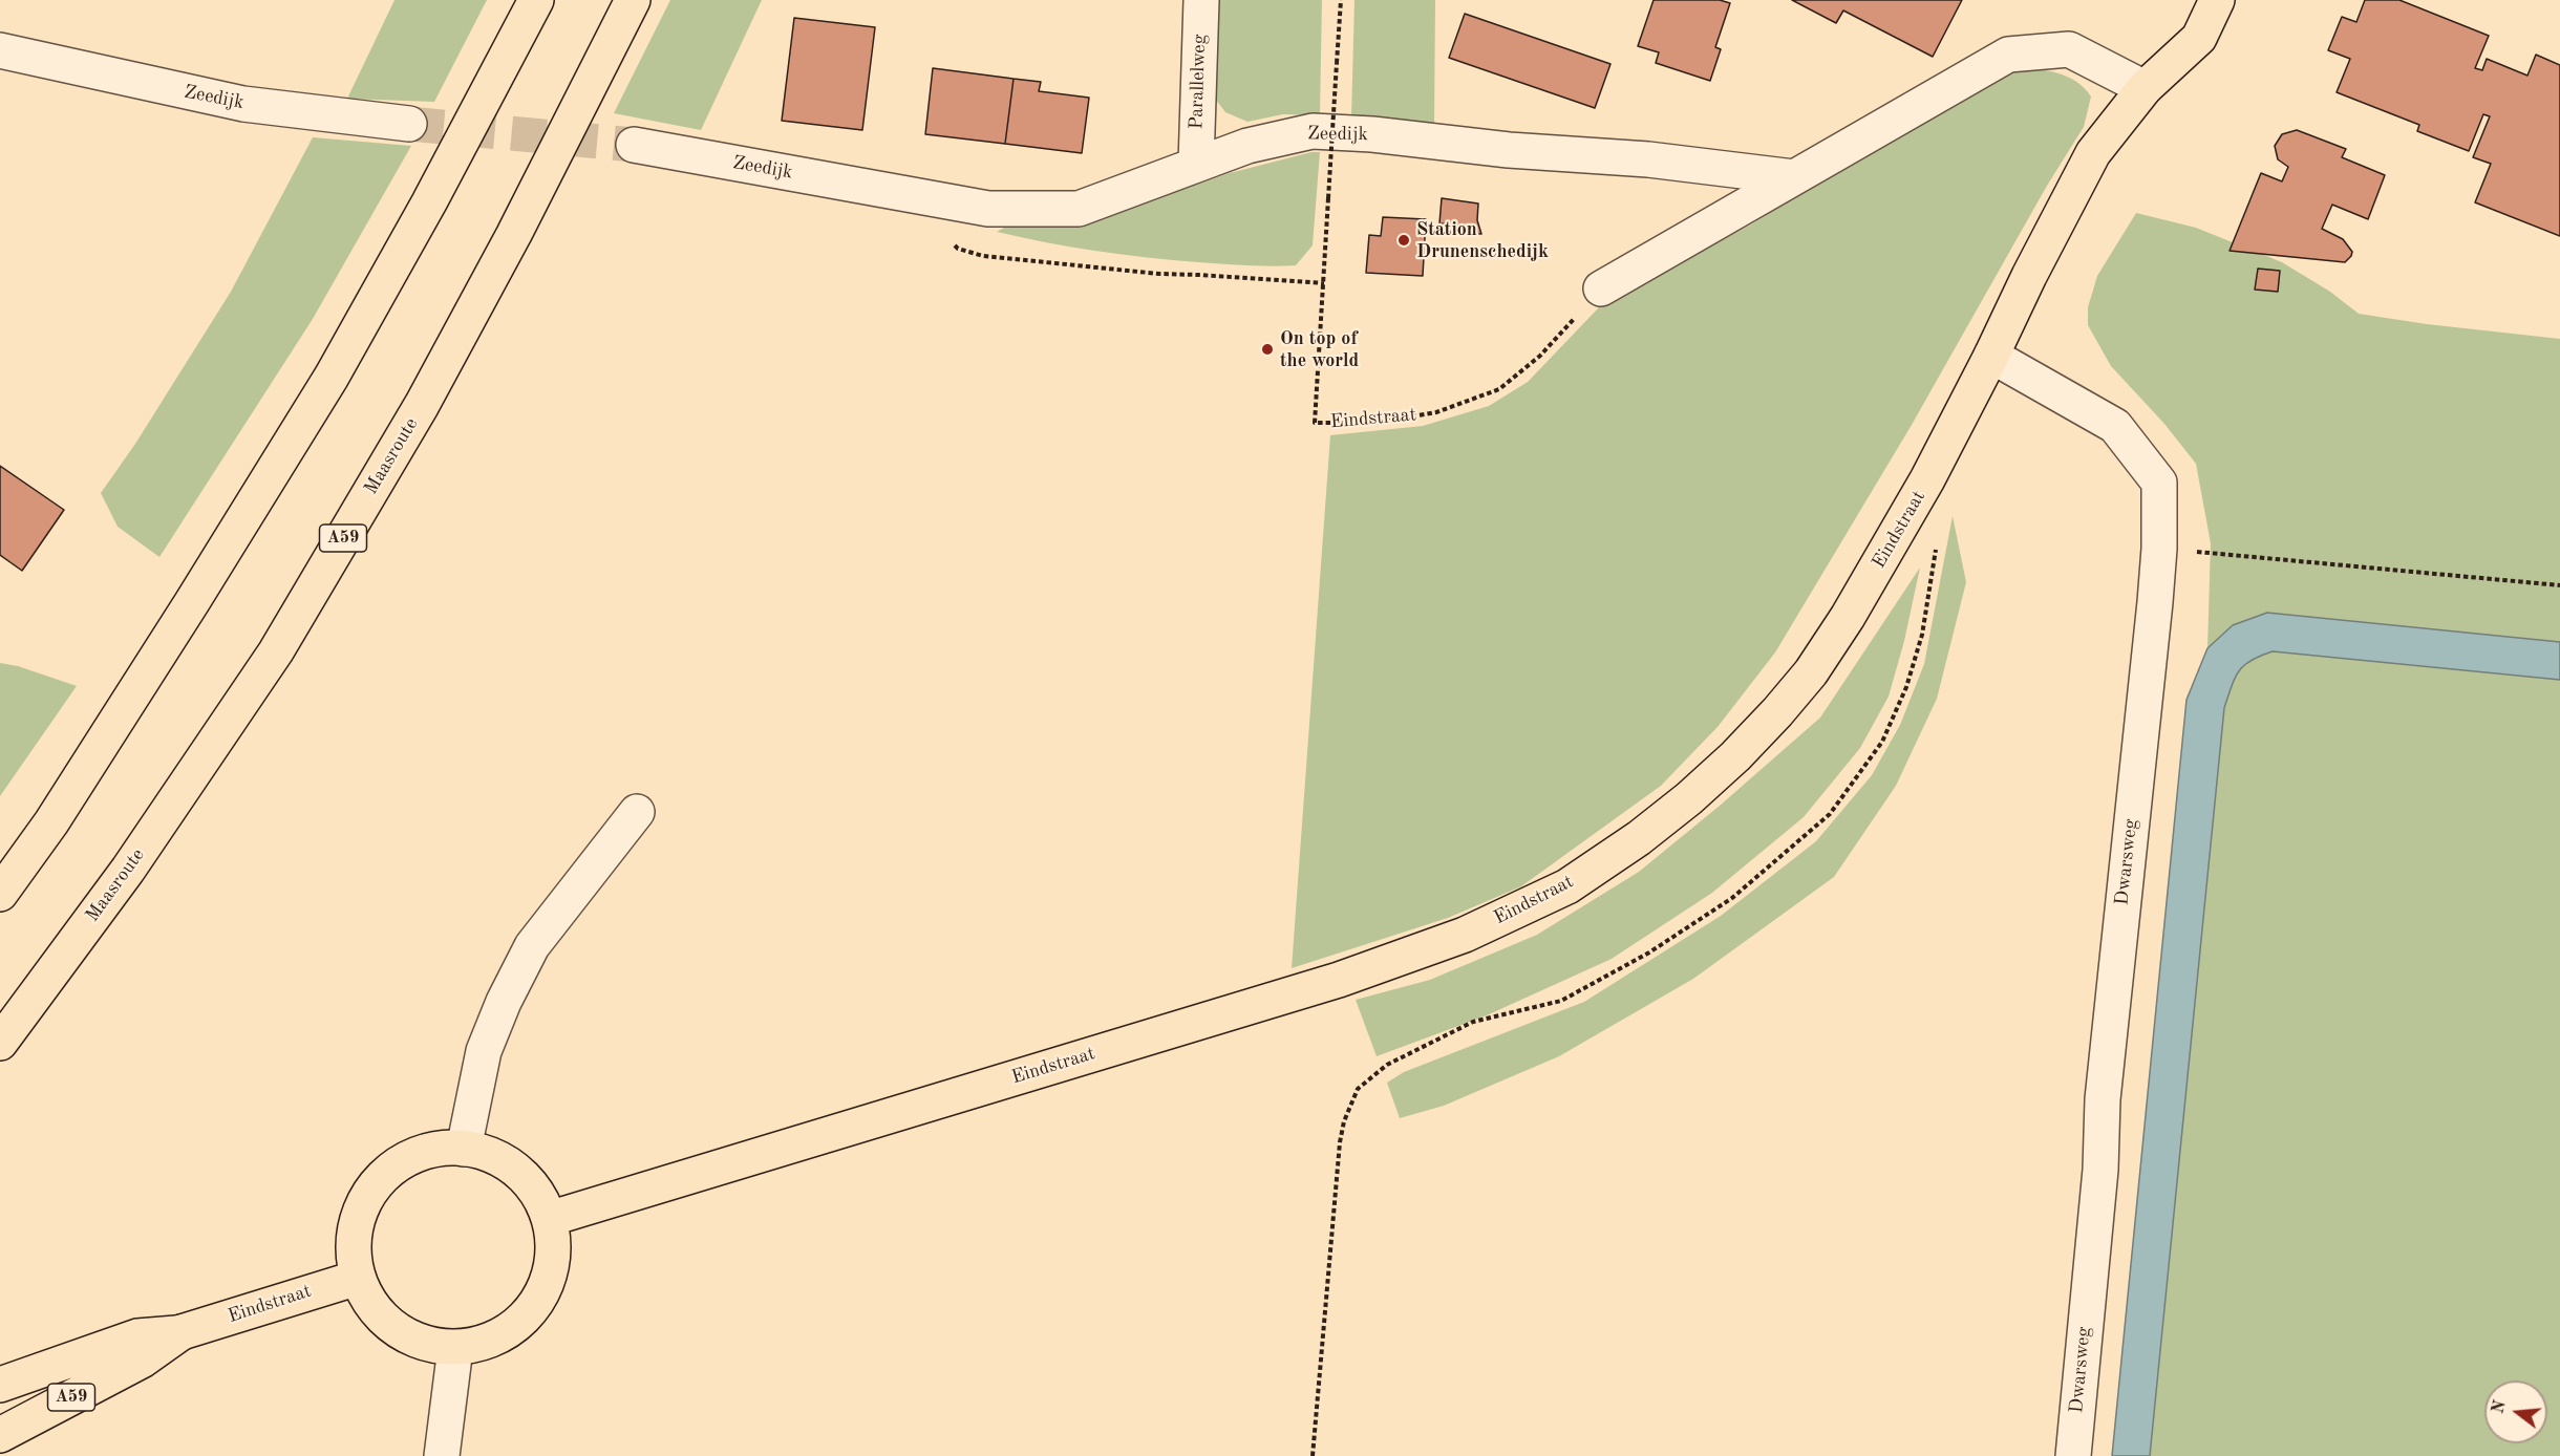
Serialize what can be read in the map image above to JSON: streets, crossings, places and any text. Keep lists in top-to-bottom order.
{
  "streets": {
    "main road": ["Eindstraat", "Maasroute", "A59"],
    "street": ["Parallelweg", "Zeedijk", "Dwarsweg"]
  },
  "crossings": [
    ["Parallelweg", "Zeedijk"],
    ["Eindstraat", "A59"],
    ["Eindstraat", "Dwarsweg"]
  ],
  "places": ["Station Drunenschedijk", "On top of the world"],
  "north": "left"
}
